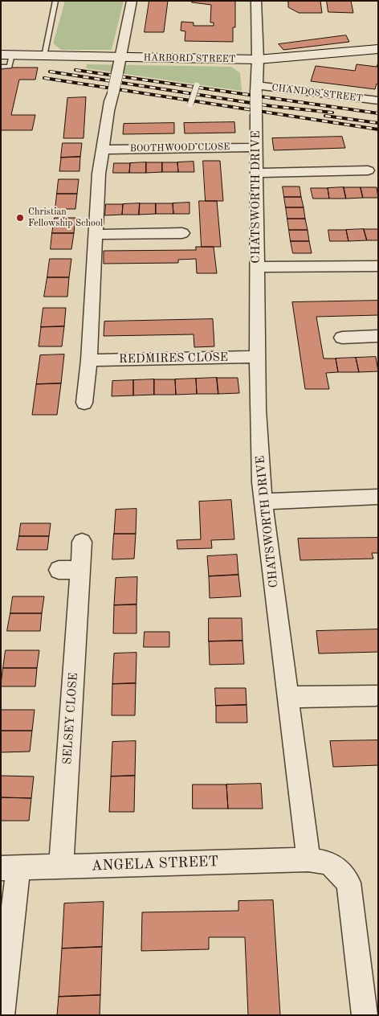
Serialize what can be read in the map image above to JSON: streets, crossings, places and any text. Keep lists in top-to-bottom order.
{
  "streets": {
    "street": [
      "HARBORD STREET",
      "CHANDOS STREET",
      "BOOTHWOOD CLOSE",
      "CHATSWORTH DRIVE",
      "REDMIRES CLOSE",
      "SELSEY CLOSE",
      "ANGELA STREET"
    ]
  },
  "crossings": [
    ["HARBORD STREET", "CHATSWORTH DRIVE"],
    ["CHANDOS STREET", "CHATSWORTH DRIVE"],
    ["BOOTHWOOD CLOSE", "CHATSWORTH DRIVE"],
    ["CHATSWORTH DRIVE", "REDMIRES CLOSE"],
    ["CHATSWORTH DRIVE", "ANGELA STREET"],
    ["SELSEY CLOSE", "ANGELA STREET"]
  ],
  "places": ["Christian Fellowship School"]
}
